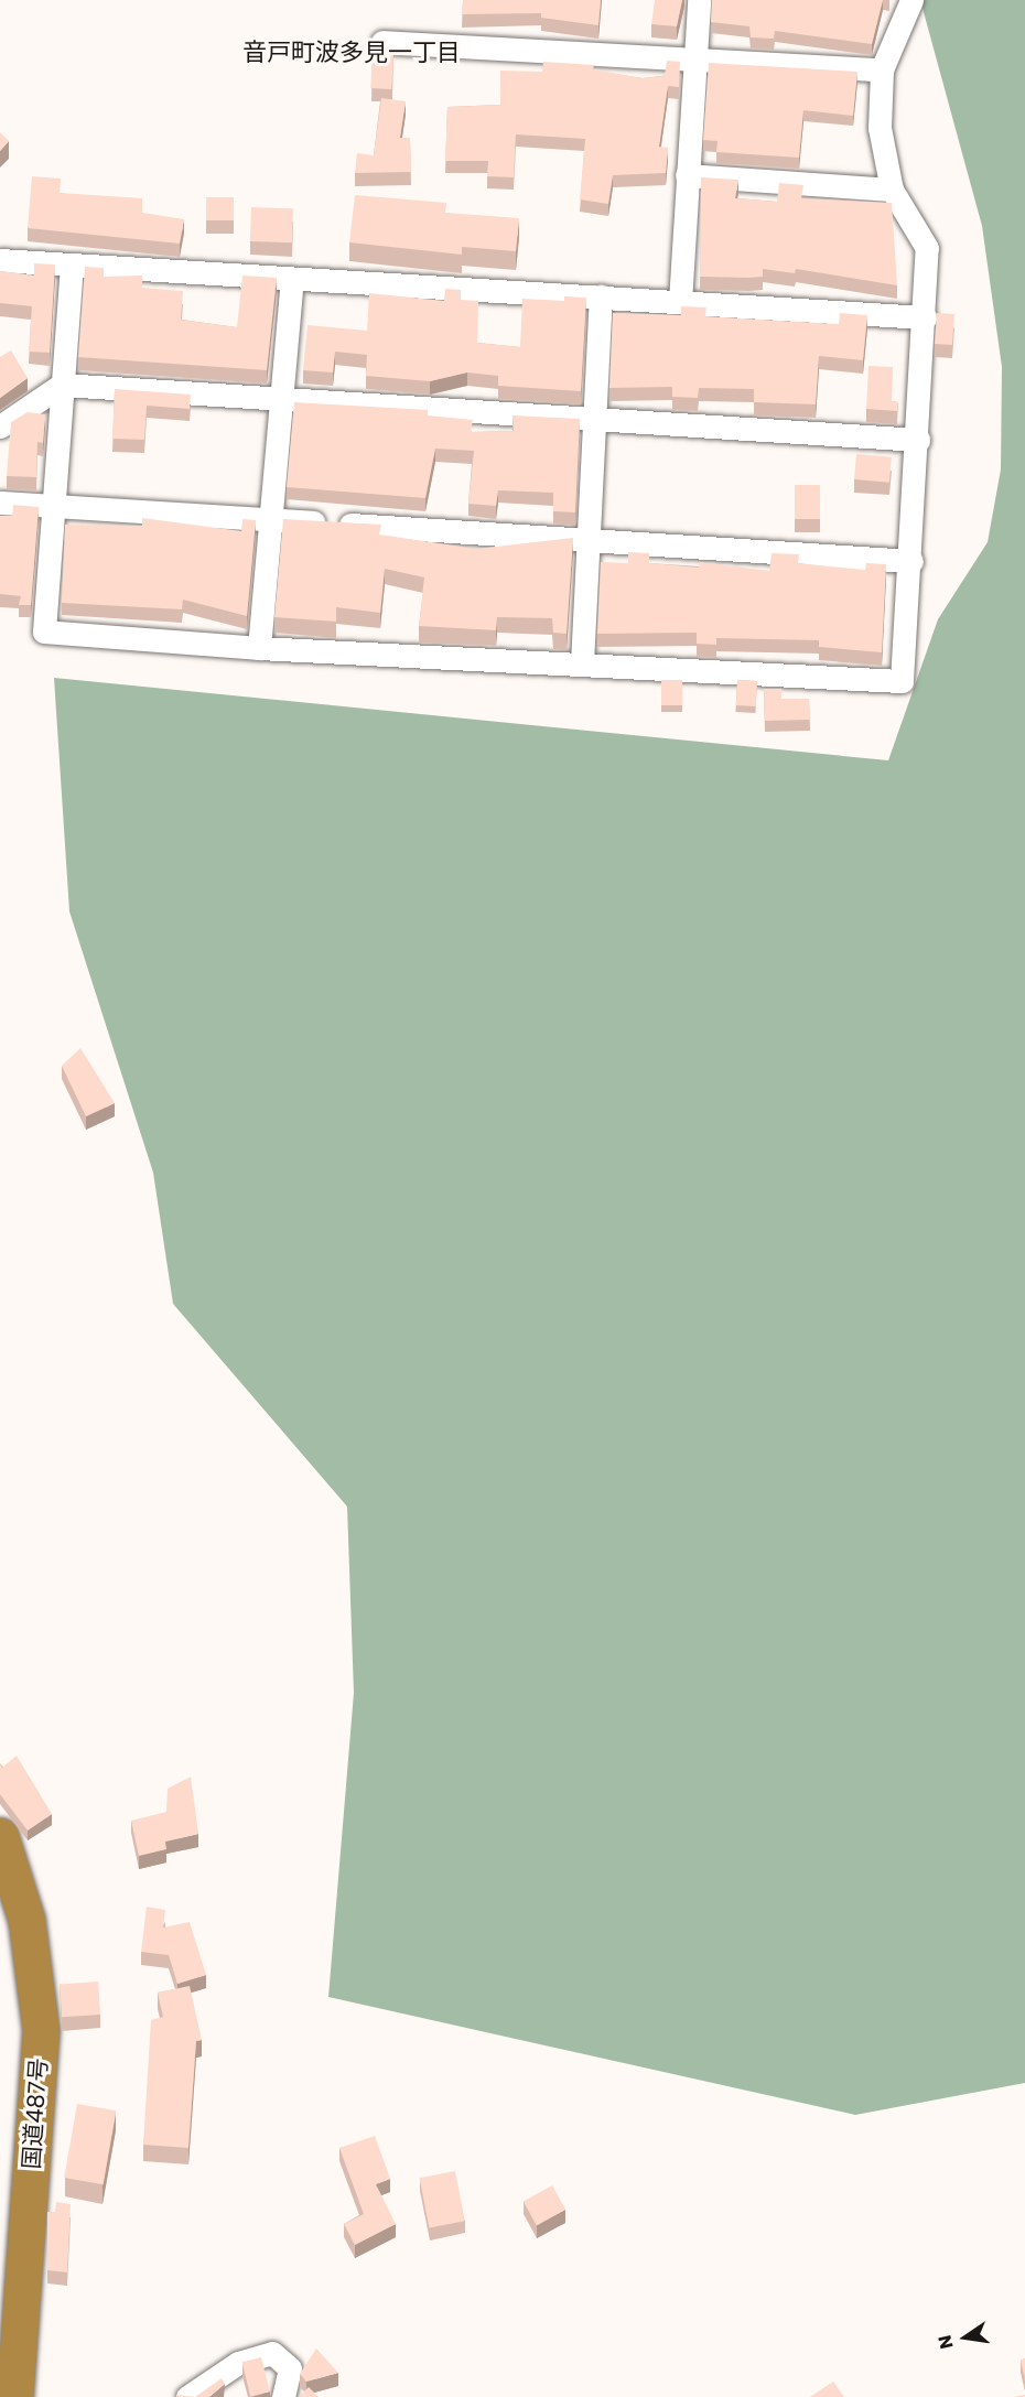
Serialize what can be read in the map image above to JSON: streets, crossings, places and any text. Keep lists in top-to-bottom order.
{
  "streets": {
    "highway": ["国道487号"]
  },
  "districts": ["音戸町波多見一丁目"],
  "north": "left"
}
